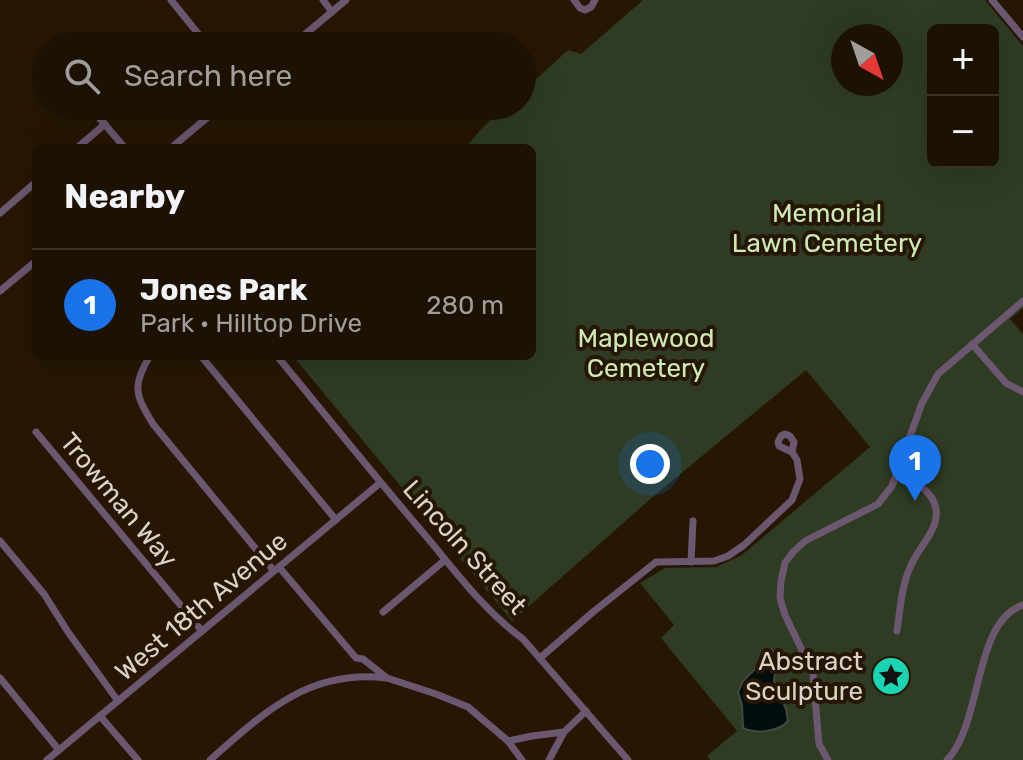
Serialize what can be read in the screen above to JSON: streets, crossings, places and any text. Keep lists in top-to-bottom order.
{
  "streets": {
    "street": ["Trowman Way", "Lincoln Street", "West 18th Avenue"]
  },
  "crossings": [
    ["Trowman Way", "West 18th Avenue"],
    ["Lincoln Street", "West 18th Avenue"]
  ],
  "parks": ["Memorial Lawn Cemetery", "Maplewood Cemetery"],
  "places": {
    "place": ["Abstract Sculpture"]
  },
  "north": "bottom right",
  "page": {
    "map_buttons": ["+", "−"],
    "search": "Search here",
    "heading": "Nearby",
    "list": [
      {
        "mark": "1",
        "name": "Jones Park",
        "note": "Park · Hilltop Drive",
        "value": "280 m"
      }
    ],
    "pins": "1"
  }
}
